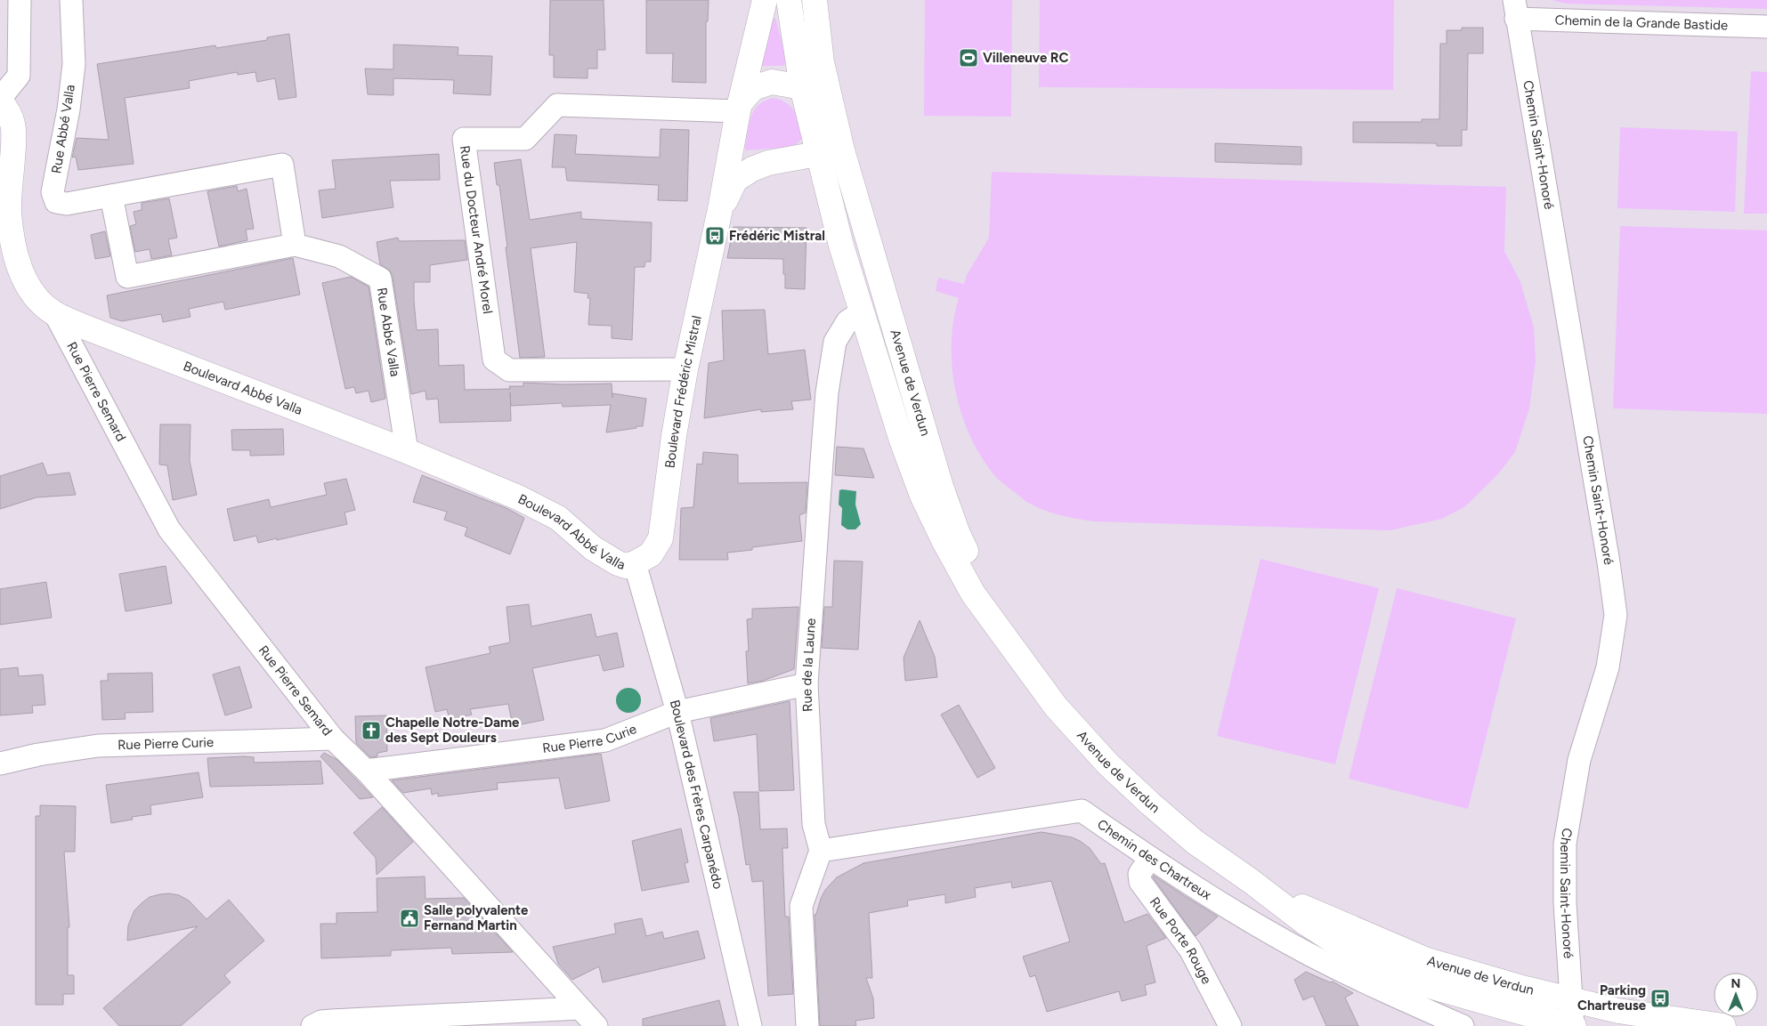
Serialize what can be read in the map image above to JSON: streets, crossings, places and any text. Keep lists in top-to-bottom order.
{
  "streets": {
    "main road": ["Avenue de Verdun", "Boulevard Abbé Valla", "Boulevard Frédéric Mistral"],
    "street": [
      "Chemin de la Grande Bastide",
      "Rue Abbé Valla",
      "Chemin Saint-Honoré",
      "Rue du Docteur André Morel",
      "Rue Pierre Semard",
      "Rue de la Laune",
      "Rue Pierre Curie",
      "Boulevard des Frères Carpanédo",
      "Chemin des Chartreux",
      "Rue Porte Rouge"
    ]
  },
  "crossings": [
    ["Chemin de la Grande Bastide", "Chemin Saint-Honoré"],
    ["Rue Abbé Valla", "Boulevard Abbé Valla"],
    ["Chemin Saint-Honoré", "Avenue de Verdun"],
    ["Rue du Docteur André Morel", "Boulevard Frédéric Mistral"],
    ["Avenue de Verdun", "Boulevard Frédéric Mistral"],
    ["Avenue de Verdun", "Rue de la Laune"],
    ["Boulevard Abbé Valla", "Boulevard Frédéric Mistral"],
    ["Boulevard Abbé Valla", "Rue Pierre Semard"],
    ["Boulevard Abbé Valla", "Boulevard des Frères Carpanédo"],
    ["Boulevard Frédéric Mistral", "Boulevard des Frères Carpanédo"],
    ["Rue Pierre Semard", "Rue Pierre Curie"],
    ["Rue de la Laune", "Rue Pierre Curie"],
    ["Rue de la Laune", "Chemin des Chartreux"],
    ["Rue Pierre Curie", "Boulevard des Frères Carpanédo"],
    ["Chemin des Chartreux", "Rue Porte Rouge"]
  ],
  "places": {
    "sports": ["Villeneuve RC"],
    "bus stop": ["Frédéric Mistral", "Parking Chartreuse"],
    "church": ["Chapelle Notre-Dame des Sept Douleurs"],
    "public building": ["Salle polyvalente Fernand Martin"]
  },
  "north": "top"
}
